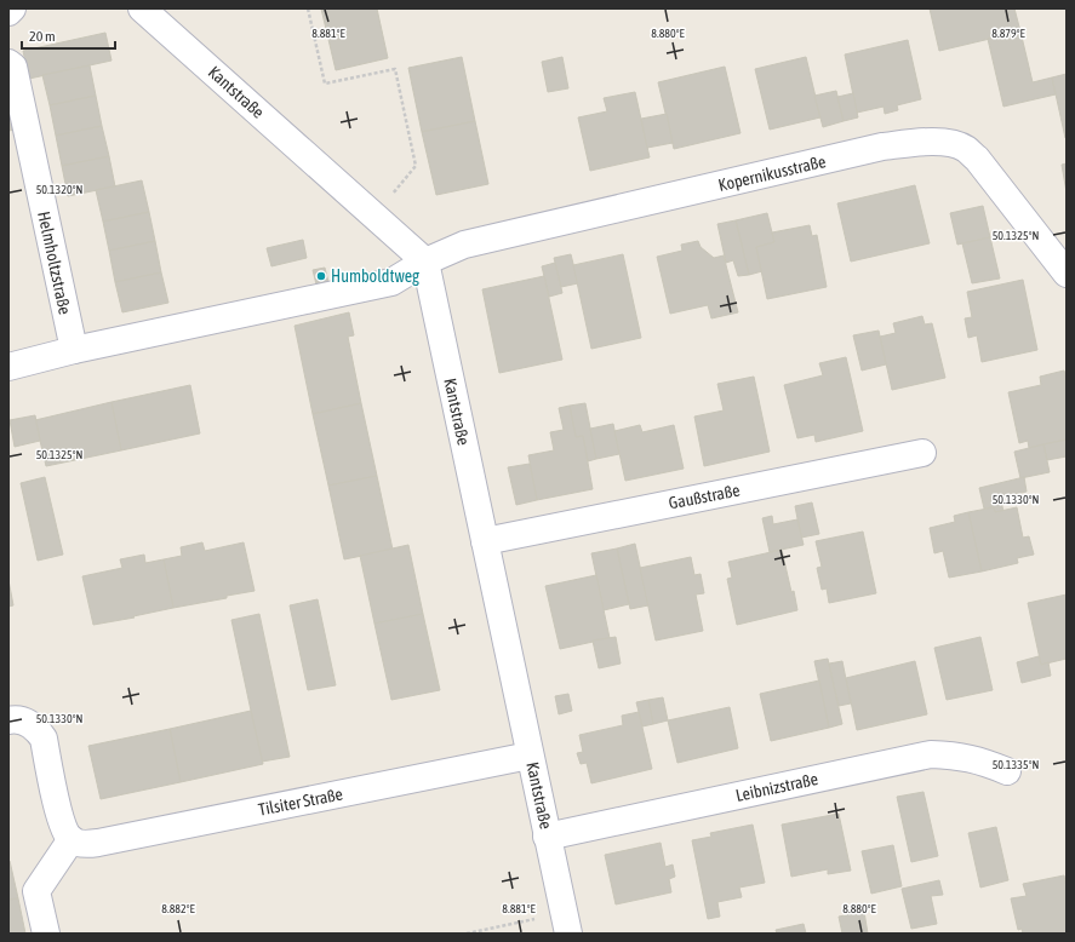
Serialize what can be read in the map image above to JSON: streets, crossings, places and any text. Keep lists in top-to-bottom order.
{
  "streets": {
    "street": [
      "Kantstraße",
      "Kopernikusstraße",
      "Helmholtzstraße",
      "Gaußstraße",
      "Leibnizstraße",
      "Tilsiter Straße"
    ]
  },
  "crossings": [
    ["Kantstraße", "Kopernikusstraße"],
    ["Kantstraße", "Gaußstraße"],
    ["Kantstraße", "Leibnizstraße"],
    ["Kantstraße", "Tilsiter Straße"]
  ],
  "places": ["Humboldtweg"],
  "scale_bar": "20 m",
  "coordinates": [
    "8.881°E",
    "8.880°E",
    "8.879°E",
    "50.1320°N",
    "50.1325°N",
    "50.1330°N",
    "50.1335°N",
    "8.882°E"
  ]
}
